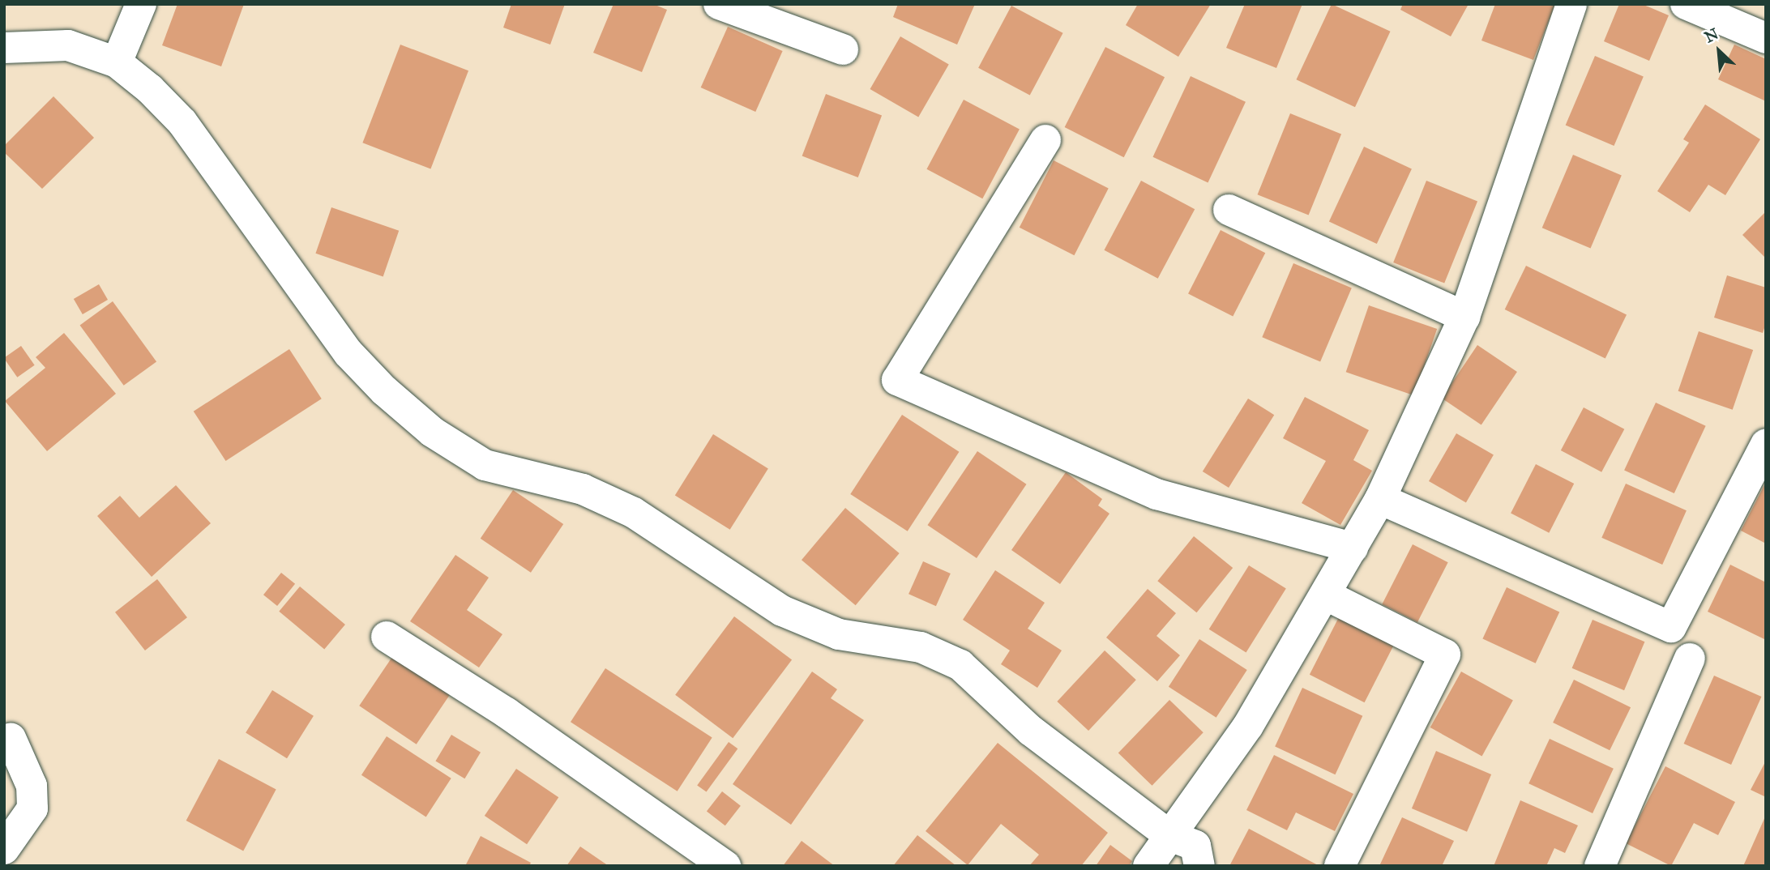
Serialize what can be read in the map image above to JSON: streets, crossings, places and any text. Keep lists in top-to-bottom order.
{
  "north": "top left"
}
